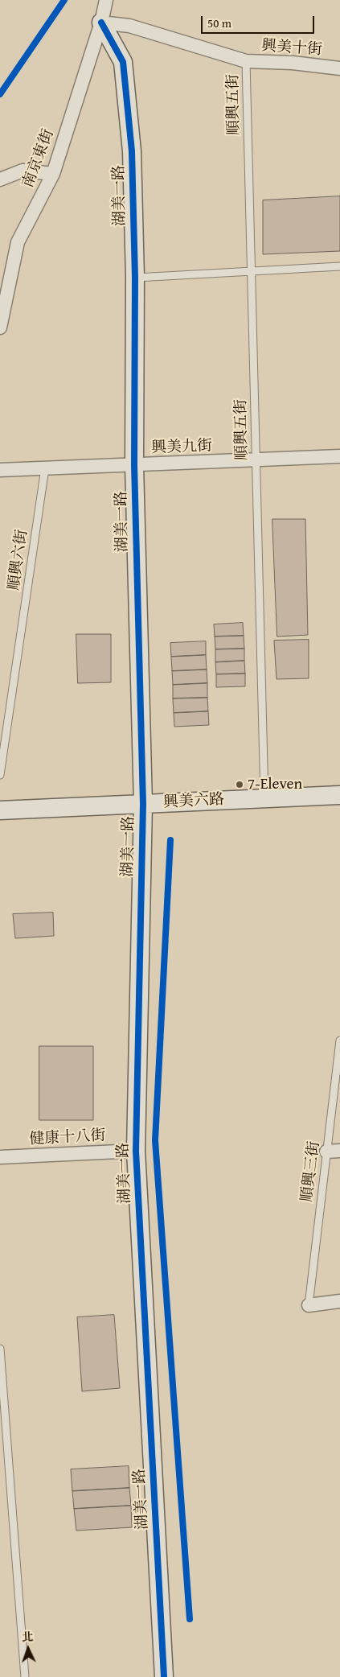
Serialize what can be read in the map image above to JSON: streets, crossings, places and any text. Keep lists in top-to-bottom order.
{
  "streets": {
    "street": [
      "興美十街",
      "南京東街",
      "湖美一路",
      "興美九街",
      "興美六路",
      "健康十八街"
    ],
    "lane": ["順興五街", "順興六街", "順興三街"]
  },
  "crossings": [
    ["興美十街", "順興五街"],
    ["興美十街", "南京東街"],
    ["興美十街", "湖美一路"],
    ["順興五街", "興美九街"],
    ["順興五街", "興美六路"],
    ["南京東街", "湖美一路"],
    ["湖美一路", "興美九街"],
    ["湖美一路", "興美六路"],
    ["湖美一路", "健康十八街"],
    ["興美九街", "順興六街"]
  ],
  "places": ["7-Eleven"],
  "scale_bar": "50 m",
  "north": "top"
}
